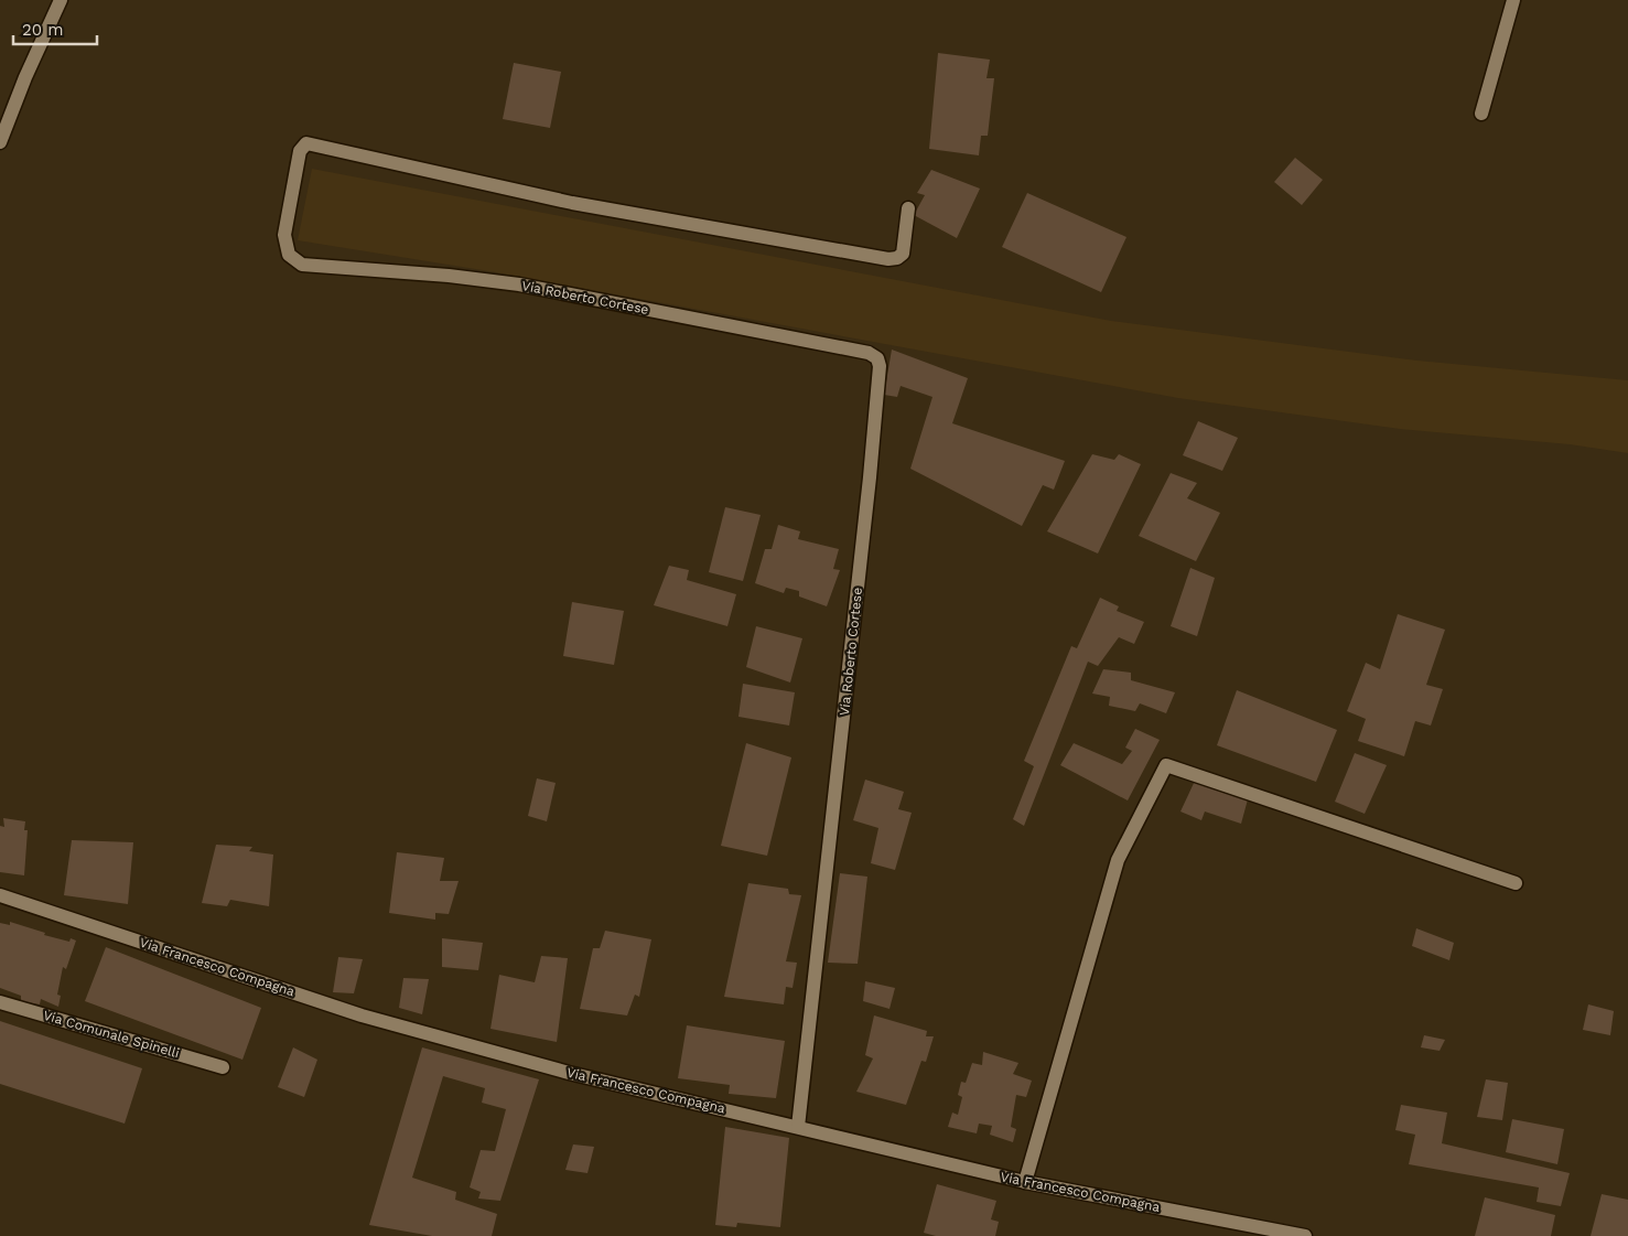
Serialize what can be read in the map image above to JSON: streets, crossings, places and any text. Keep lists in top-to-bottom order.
{
  "streets": {
    "street": ["Via Roberto Cortese", "Via Francesco Compagna", "Via Comunale Spinelli"]
  },
  "crossings": [
    ["Via Roberto Cortese", "Via Francesco Compagna"]
  ],
  "scale_bar": "20 m"
}
